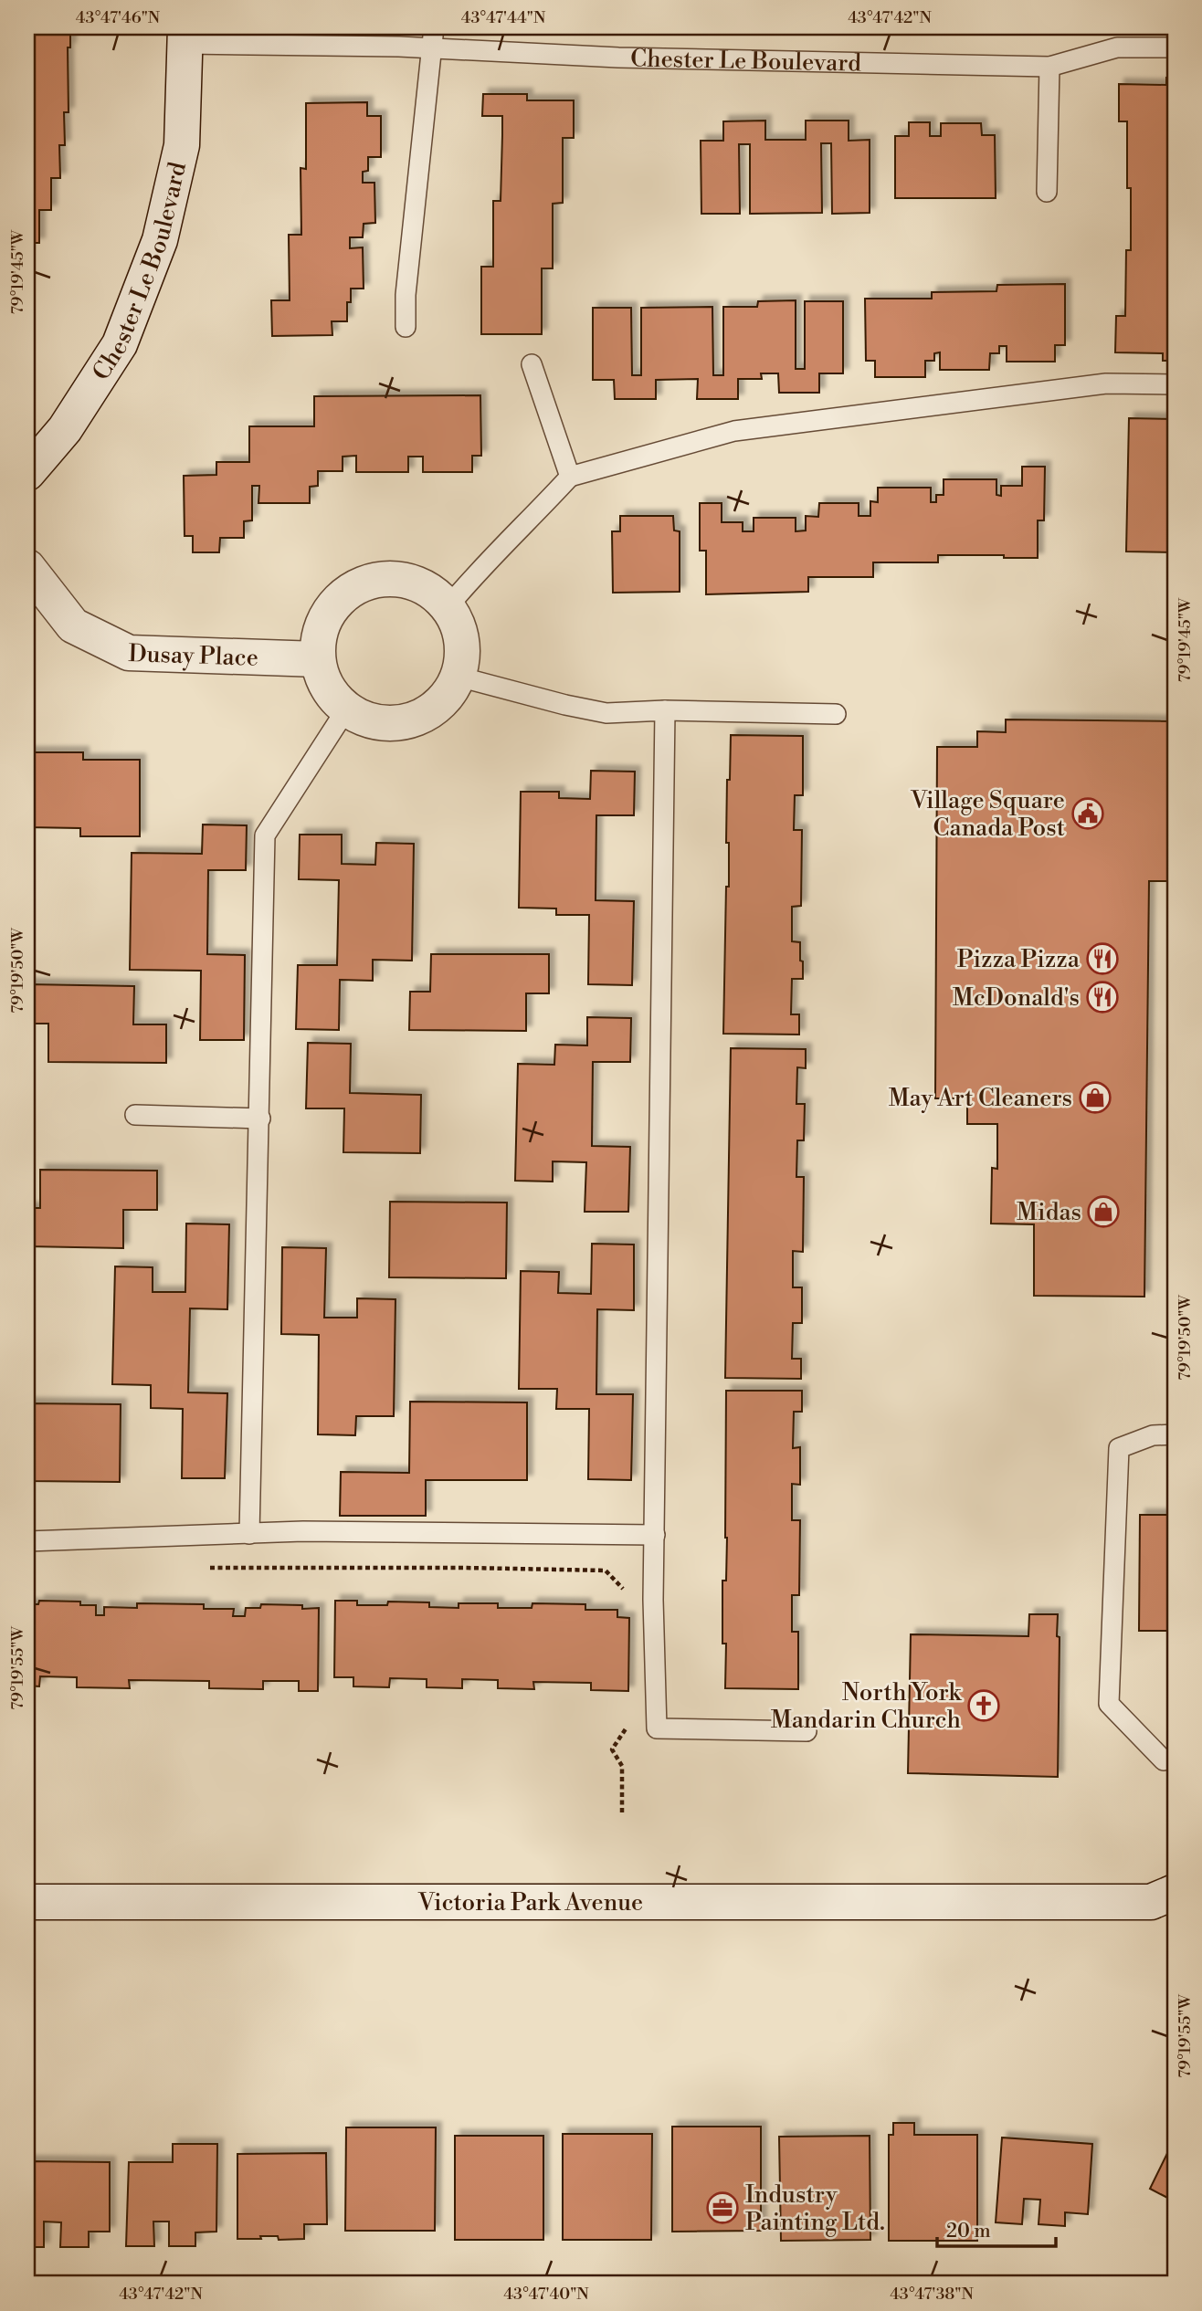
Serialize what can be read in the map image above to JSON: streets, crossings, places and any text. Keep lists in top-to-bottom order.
{
  "streets": {
    "street": ["Chester Le Boulevard", "Dusay Place", "Victoria Park Avenue"]
  },
  "places": {
    "public building": ["Village Square Canada Post"],
    "restaurant": ["Pizza Pizza", "McDonald's"],
    "shop": ["May Art Cleaners", "Midas"],
    "church": ["North York Mandarin Church"],
    "office": ["Industry Painting Ltd."]
  },
  "scale_bar": "20 m",
  "coordinates": [
    "43°47'46\"N",
    "43°47'44\"N",
    "43°47'42\"N",
    "79°19'45\"W",
    "79°19'50\"W",
    "79°19'55\"W",
    "43°47'40\"N",
    "43°47'38\"N"
  ]
}
